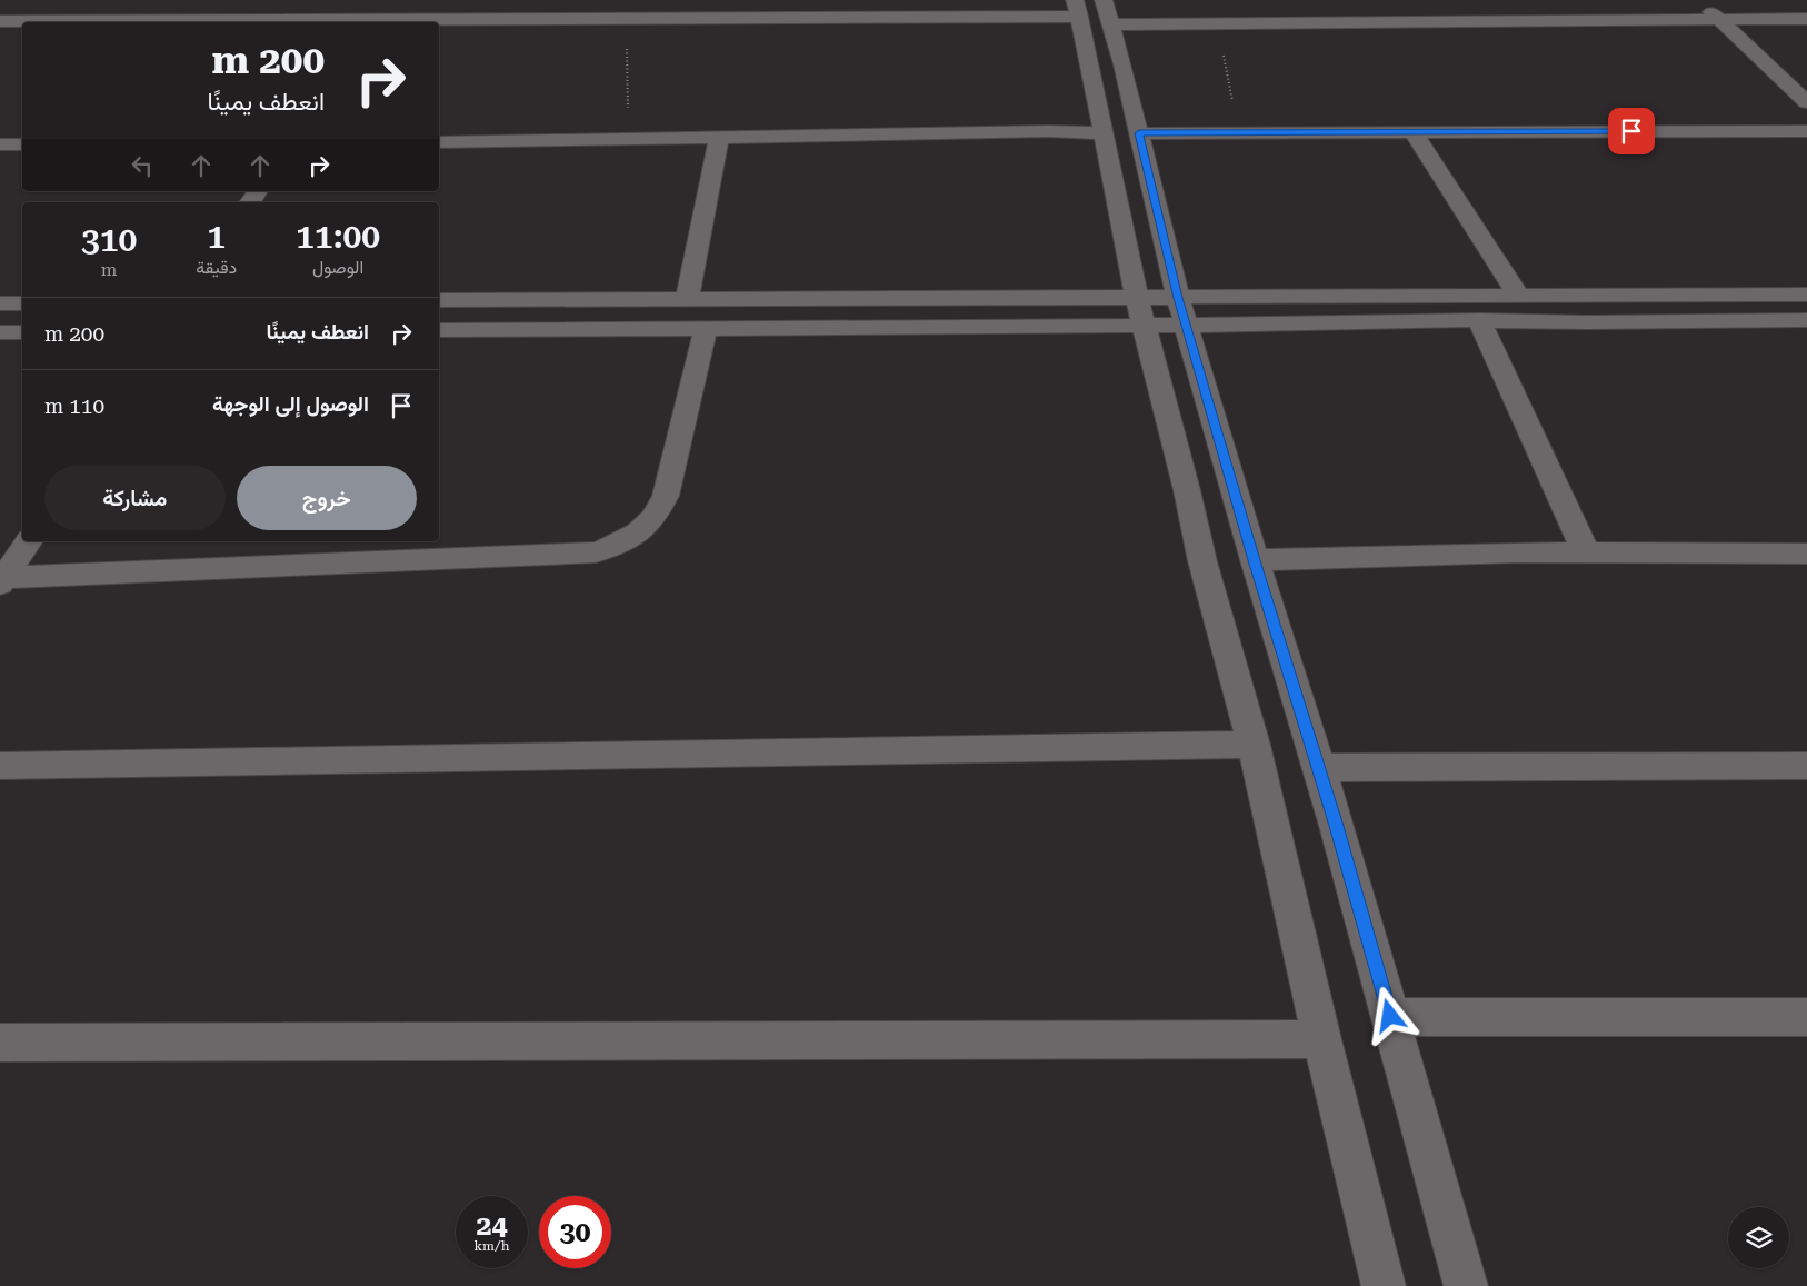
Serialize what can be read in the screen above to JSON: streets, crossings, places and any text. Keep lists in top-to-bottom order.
{
  "page": {
    "turn": ["200 m", "انعطف يمينًا"],
    "eta": [
      "11:00",
      "الوصول",
      "1",
      "دقيقة",
      "310",
      "m"
    ],
    "list": [
      {
        "name": "انعطف يمينًا",
        "value": "200 m"
      },
      {
        "name": "الوصول إلى الوجهة",
        "value": "110 m"
      }
    ],
    "buttons": ["خروج", "مشاركة"],
    "speed": "24 km/h",
    "limit": "30"
  }
}
